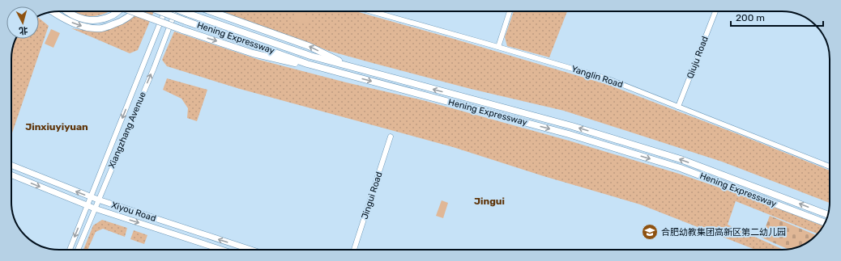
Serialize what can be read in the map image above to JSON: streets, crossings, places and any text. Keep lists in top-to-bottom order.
{
  "streets": {
    "highway": ["Hening Expressway"],
    "main road": ["Xiyou Road"],
    "street": [
      "Qiuju Road",
      "Yanglin Road",
      "Xiangzhang Avenue",
      "Jingui Road"
    ]
  },
  "crossings": [
    ["Qiuju Road", "Yanglin Road"],
    ["Xiangzhang Avenue", "Xiyou Road"]
  ],
  "districts": ["Jinxiuyiyuan", "Jingui"],
  "places": {
    "school or university": ["合肥幼教集团高新区第二幼儿园"]
  },
  "scale_bar": "200 m",
  "north": "bottom"
}
